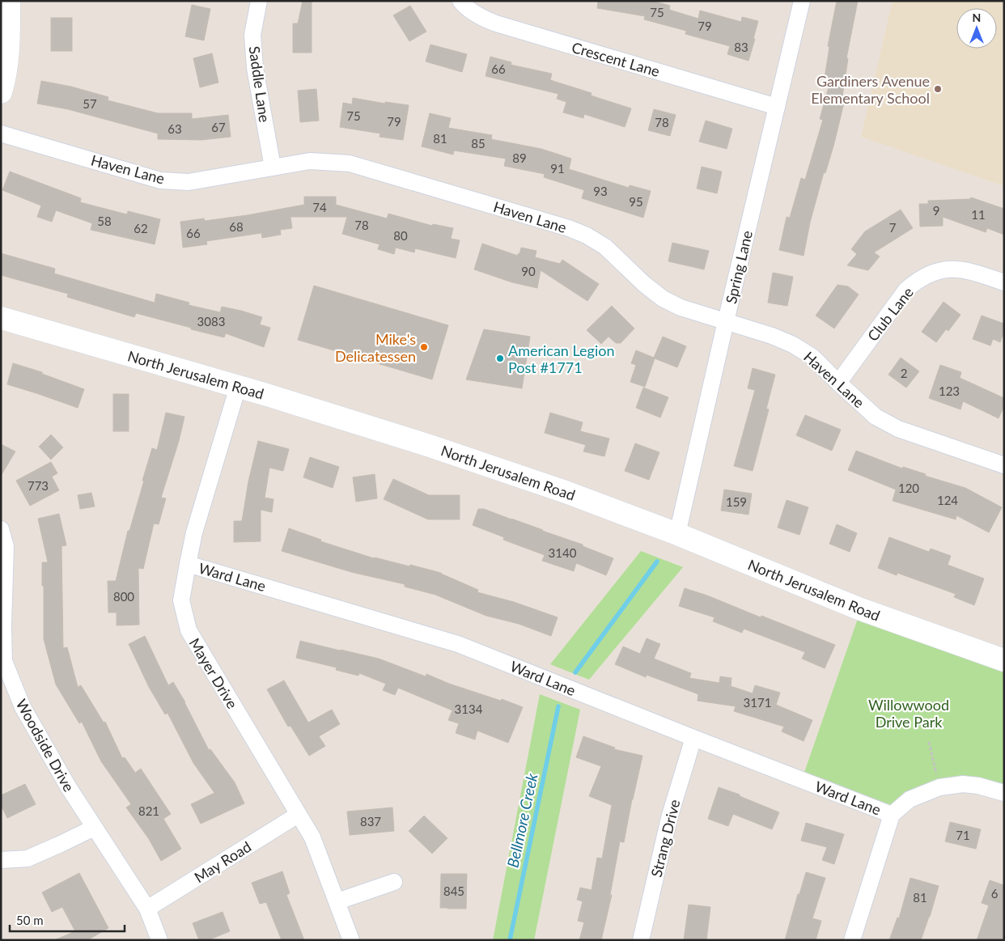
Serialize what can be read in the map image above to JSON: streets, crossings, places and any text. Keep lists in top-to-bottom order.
{
  "streets": {
    "main road": ["North Jerusalem Road"],
    "street": [
      "Crescent Lane",
      "Saddle Lane",
      "Haven Lane",
      "Spring Lane",
      "Club Lane",
      "Ward Lane",
      "Mayer Drive",
      "Woodside Drive",
      "Strang Drive",
      "May Road"
    ]
  },
  "crossings": [
    ["Crescent Lane", "Spring Lane"],
    ["Saddle Lane", "Haven Lane"],
    ["Haven Lane", "Spring Lane"],
    ["Haven Lane", "Club Lane"],
    ["Spring Lane", "North Jerusalem Road"],
    ["North Jerusalem Road", "Mayer Drive"],
    ["Ward Lane", "Mayer Drive"],
    ["Ward Lane", "Strang Drive"],
    ["Mayer Drive", "May Road"],
    ["Woodside Drive", "May Road"]
  ],
  "water": ["Bellmore Creek"],
  "parks": ["Willowwood Drive Park"],
  "places": ["Gardiners Avenue Elementary School", "Mike's Delicatessen", "American Legion Post #1771"],
  "house_numbers": [
    "75",
    "79",
    "83",
    "66",
    "57",
    "75",
    "79",
    "78",
    "67",
    "63",
    "81",
    "85",
    "89",
    "91",
    "93",
    "95",
    "74",
    "9",
    "11",
    "58",
    "78",
    "68",
    "7",
    "62",
    "66",
    "80",
    "90",
    "3083",
    "2",
    "123",
    "773",
    "120",
    "124",
    "159",
    "3140",
    "800",
    "3171",
    "3134",
    "821",
    "837",
    "71",
    "845",
    "6",
    "81"
  ],
  "scale_bar": "50 m",
  "north": "top"
}
